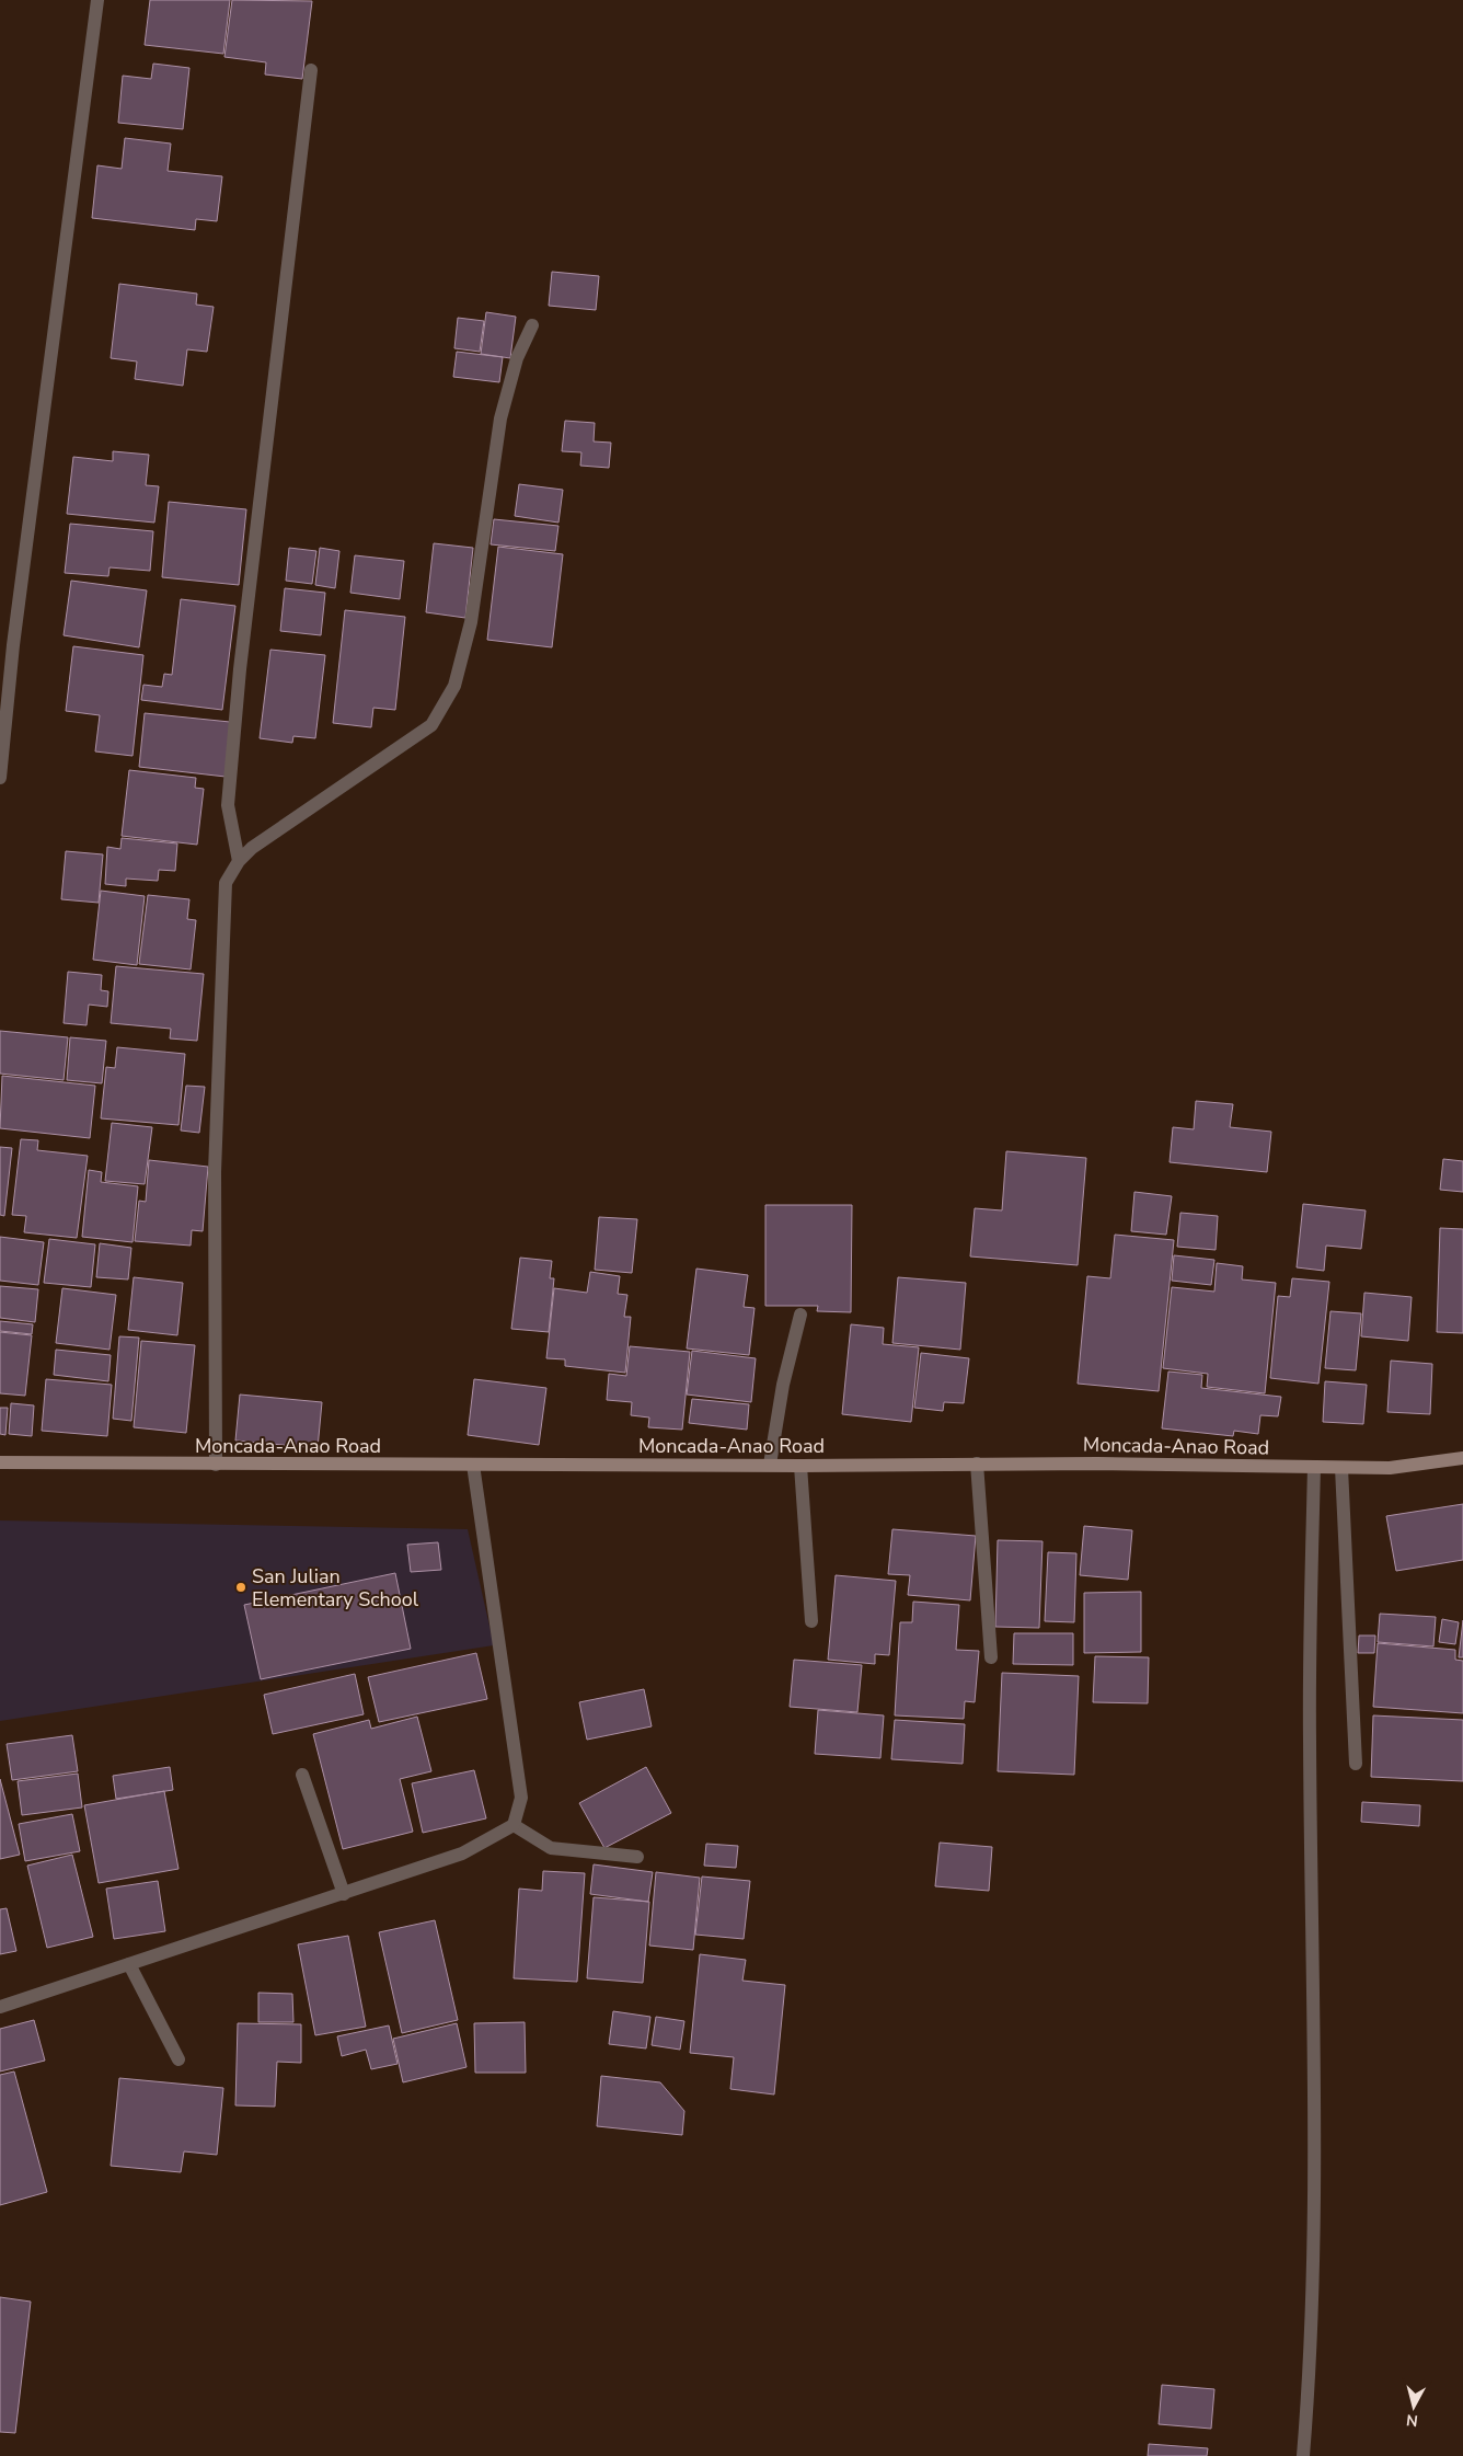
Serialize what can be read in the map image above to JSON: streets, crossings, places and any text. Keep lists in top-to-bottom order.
{
  "streets": {
    "main road": ["Moncada-Anao Road"]
  },
  "places": ["San Julian Elementary School"],
  "north": "bottom"
}
